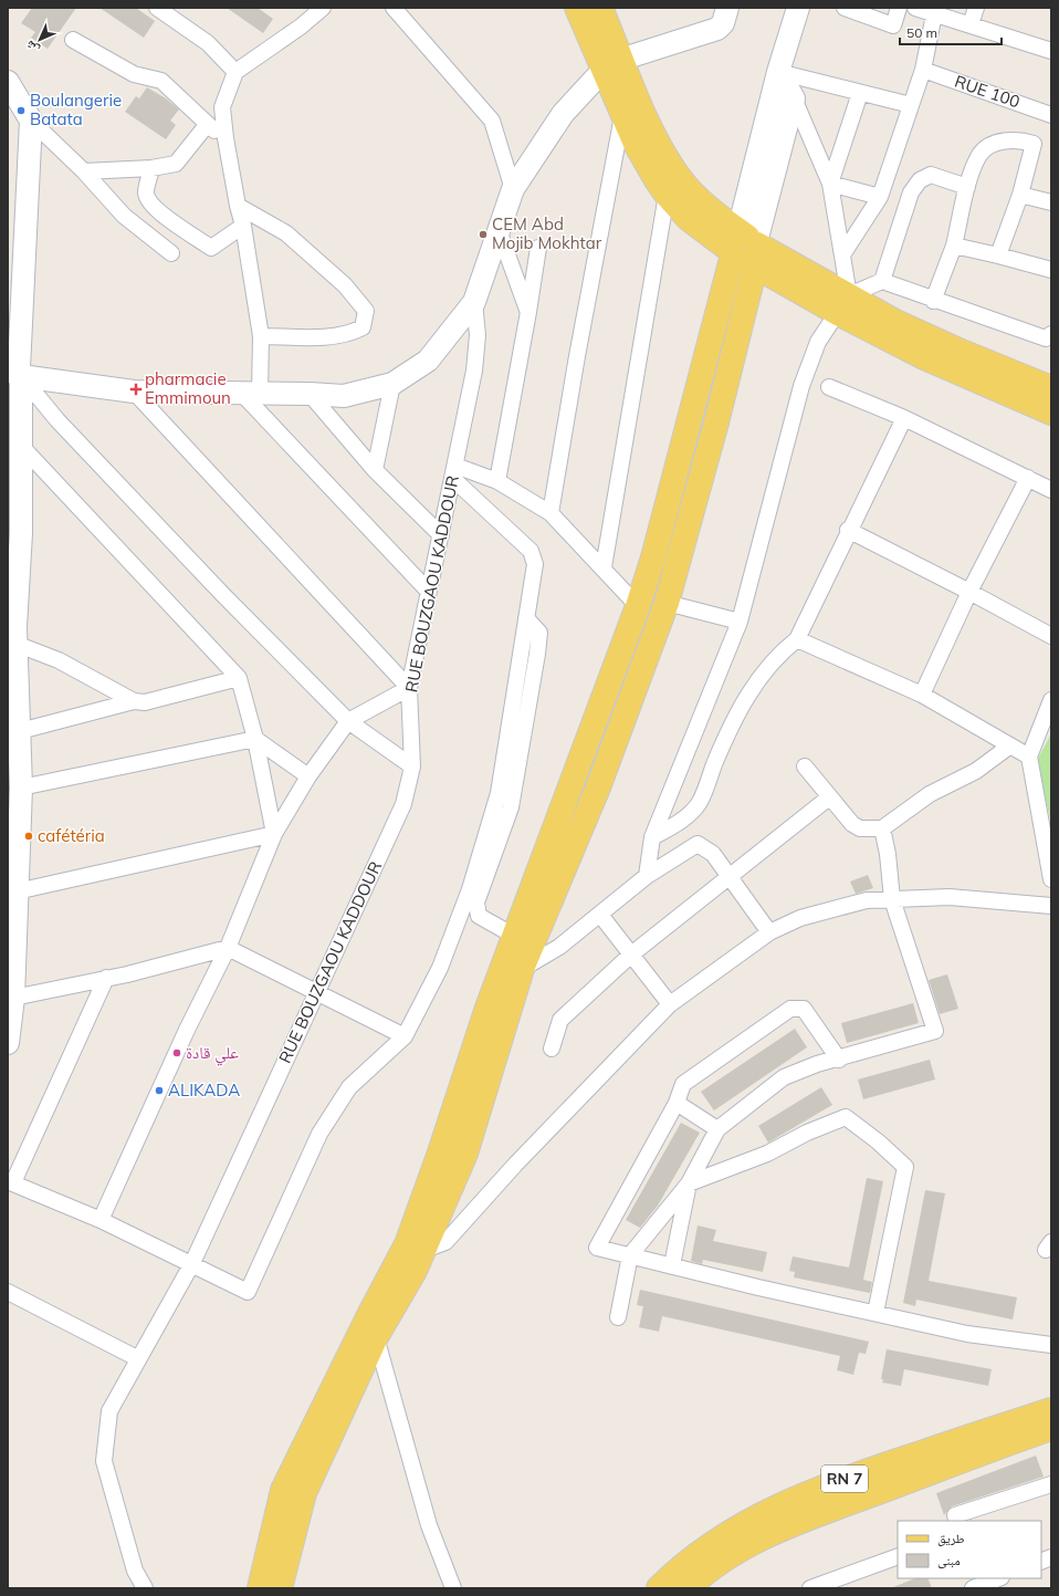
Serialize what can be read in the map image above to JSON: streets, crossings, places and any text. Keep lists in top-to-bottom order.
{
  "streets": {
    "main road": ["RN 7"],
    "street": ["RUE 100", "RUE BOUZGAOU KADDOUR"]
  },
  "places": {
    "other": [
      "Boulangerie Batata",
      "CEM Abd Mojib Mokhtar",
      "cafétéria",
      "علي قادة",
      "ALIKADA"
    ],
    "health": ["pharmacie Emmimoun"]
  },
  "legend": ["طريق", "مبنى"],
  "scale_bar": "50 m",
  "north": "bottom left"
}
